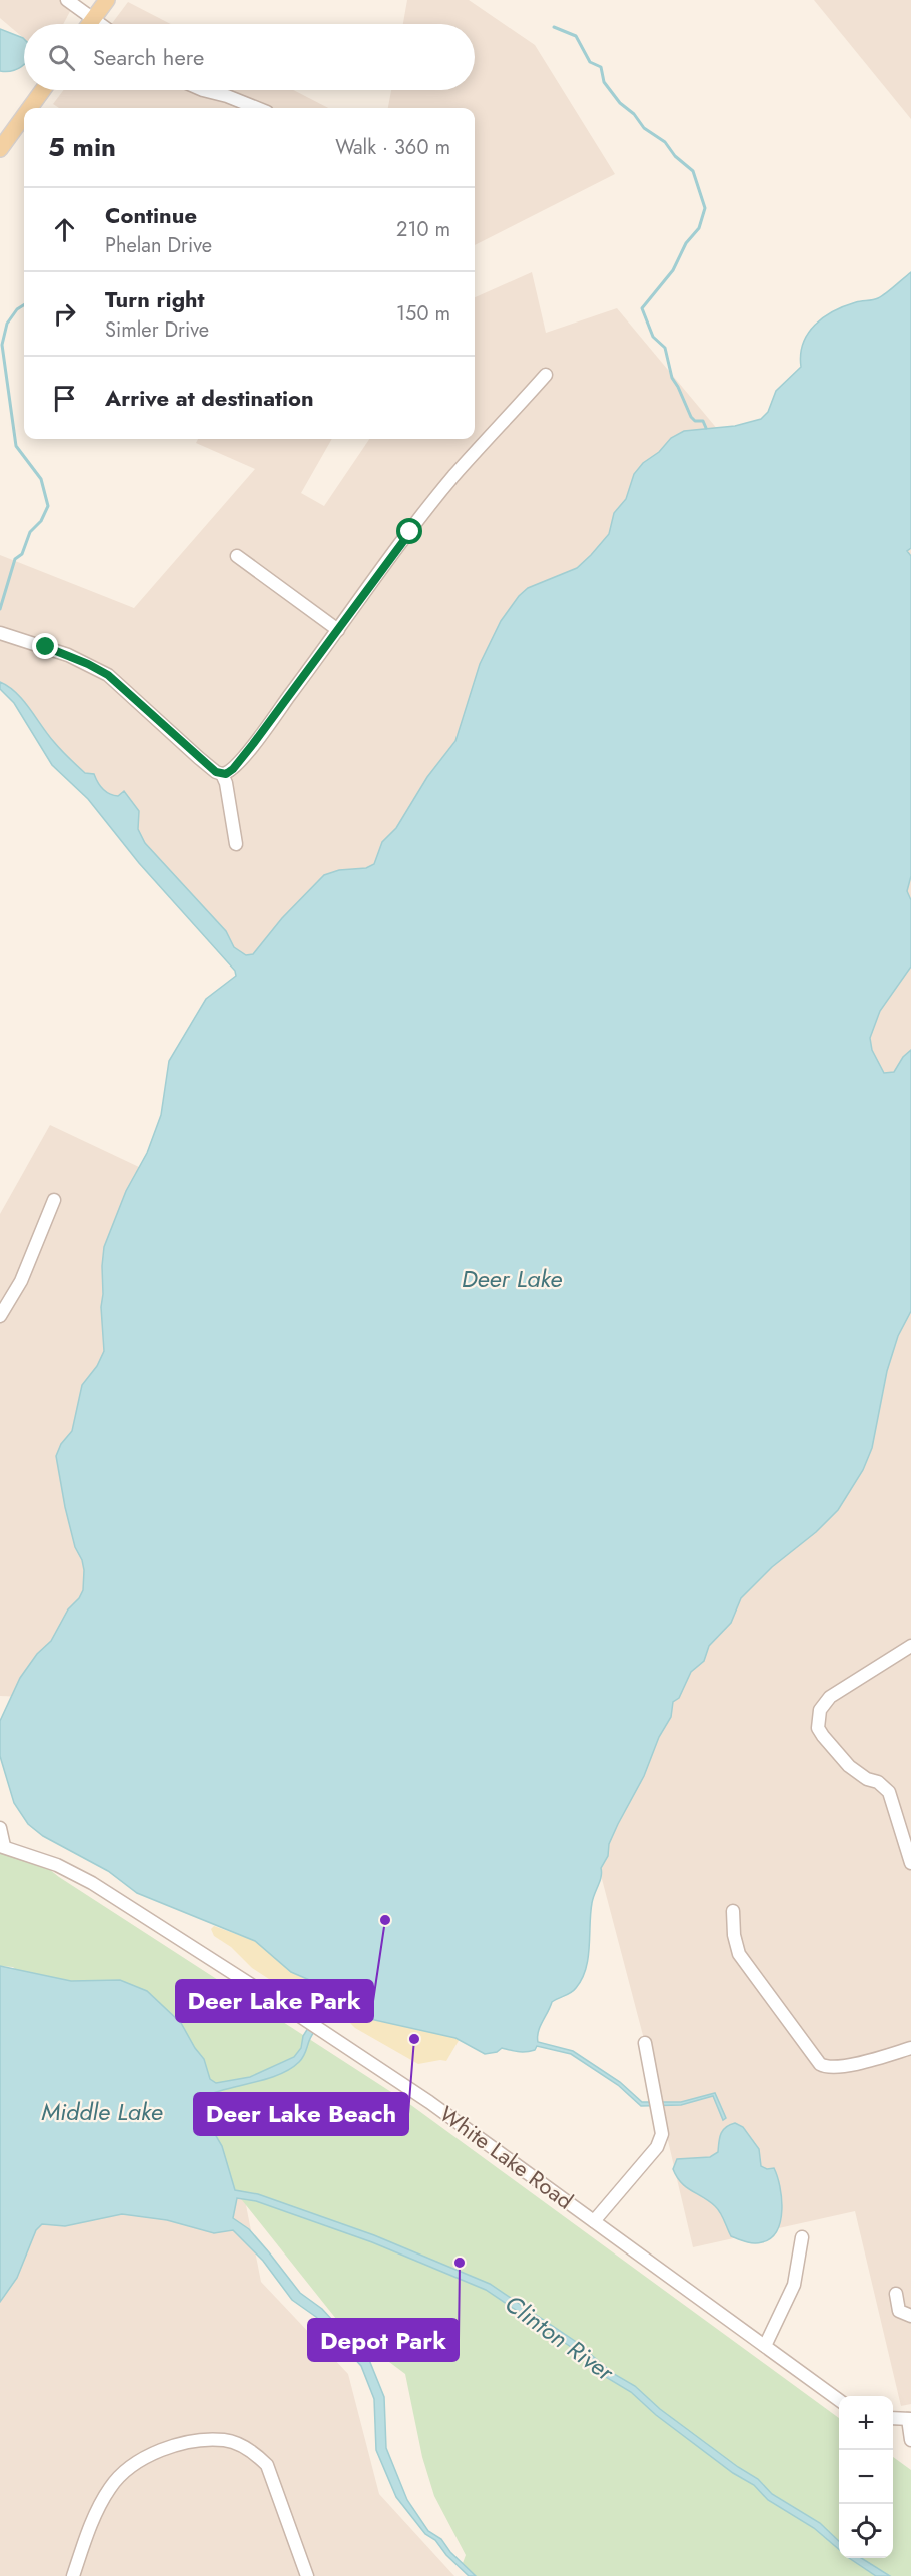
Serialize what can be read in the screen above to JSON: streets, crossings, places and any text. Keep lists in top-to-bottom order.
{
  "streets": {
    "street": ["White Lake Road"]
  },
  "water": ["Deer Lake", "Middle Lake", "Clinton River"],
  "places": ["Deer Lake Park", "Deer Lake Beach", "Depot Park"],
  "page": {
    "search": "Search here",
    "heading": ["5 min", "Walk · 360 m"],
    "list": [
      ["Continue", "Phelan Drive", "210 m"],
      ["Turn right", "Simler Drive", "150 m"],
      "Arrive at destination"
    ],
    "map_buttons": ["+", "−"]
  }
}
